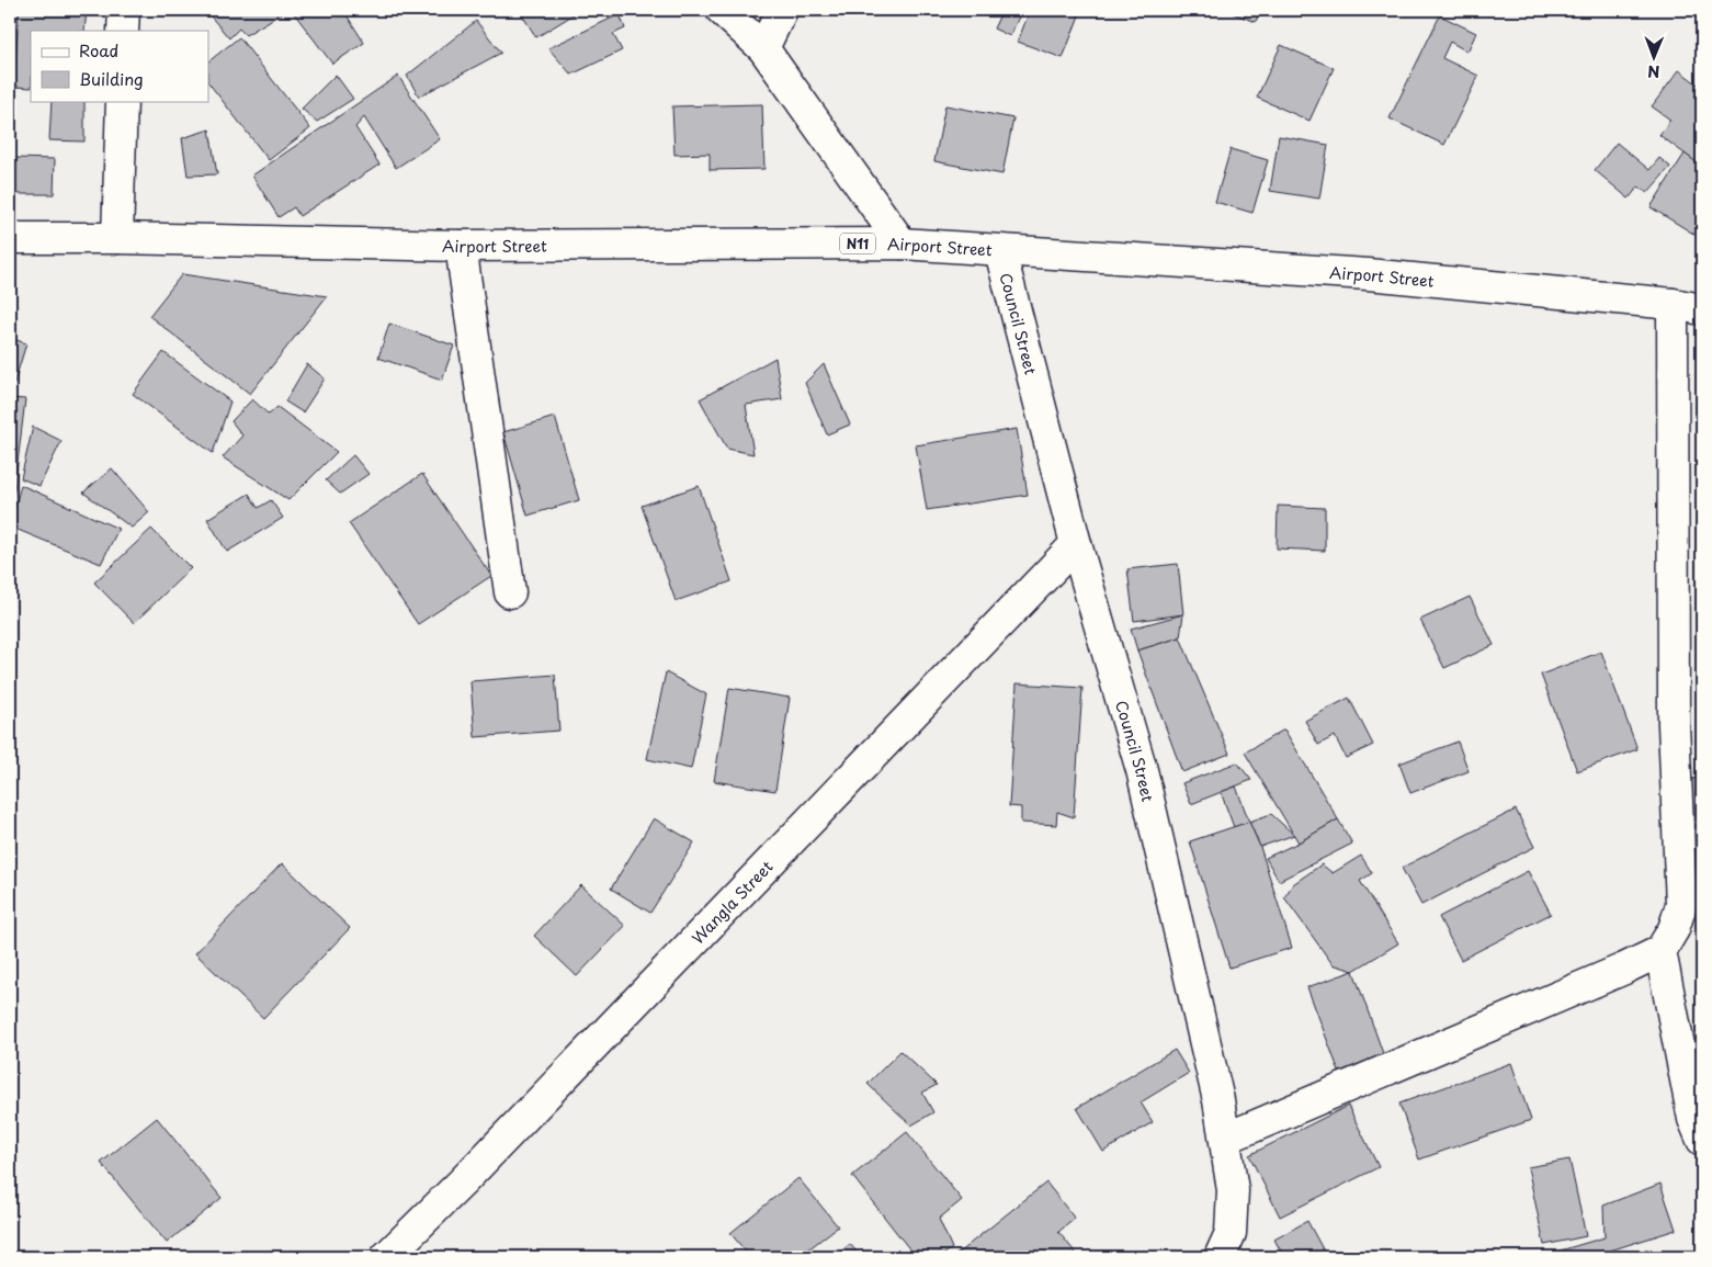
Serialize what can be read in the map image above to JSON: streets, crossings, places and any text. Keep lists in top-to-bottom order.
{
  "streets": {
    "main road": [
      "N11",
      "Airport Street",
      "Council Street",
      "Wangla Street"
    ]
  },
  "crossings": [
    ["Airport Street", "Council Street"],
    ["Council Street", "Wangla Street"]
  ],
  "legend": ["Road", "Building"],
  "north": "bottom"
}
